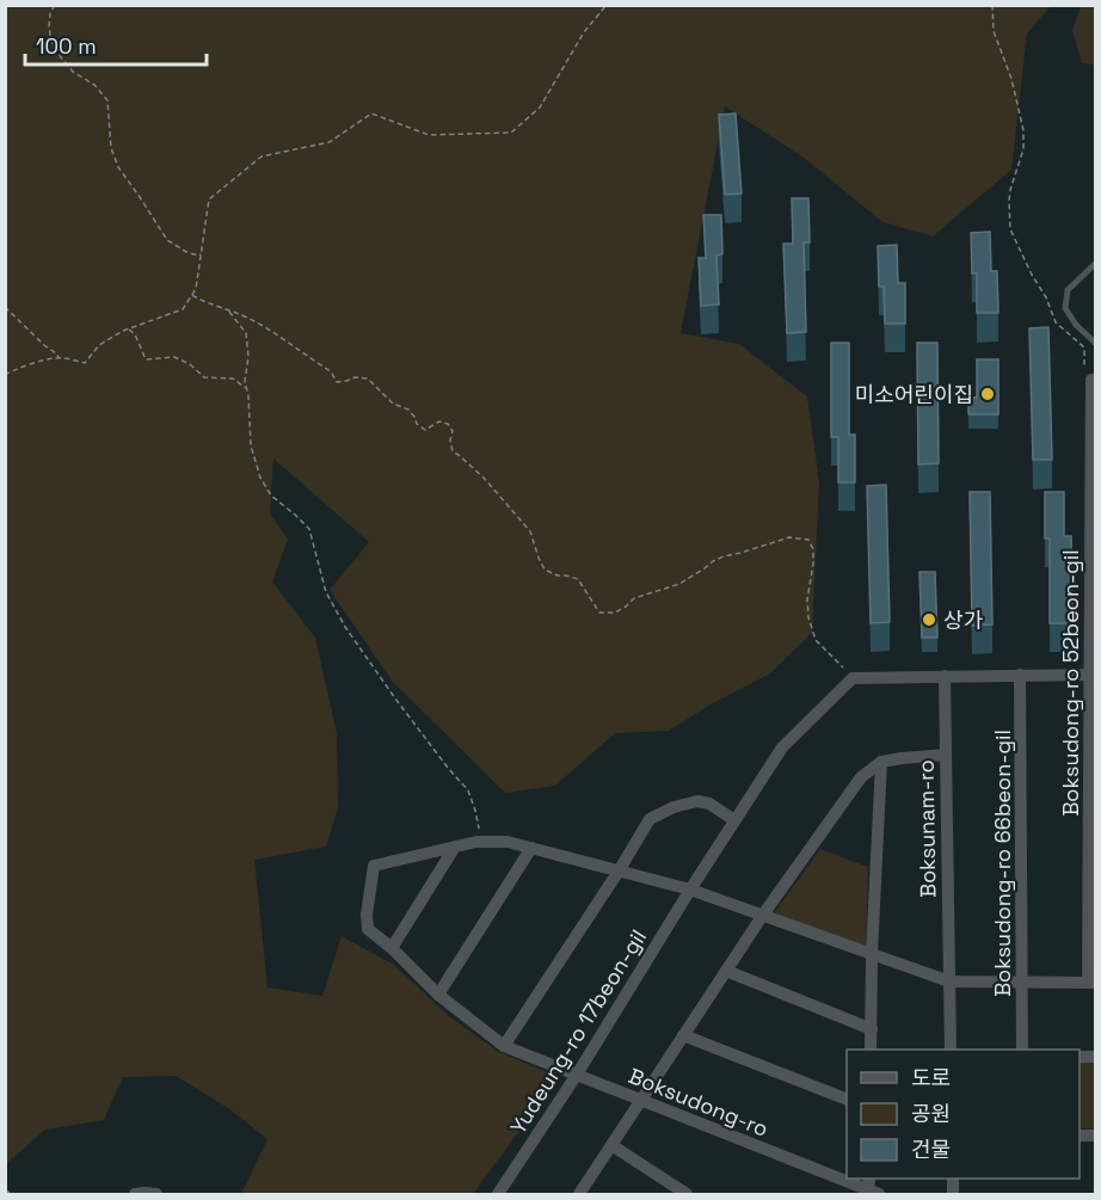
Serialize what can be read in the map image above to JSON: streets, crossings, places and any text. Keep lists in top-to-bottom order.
{
  "streets": {
    "street": [
      "Boksudong-ro 52beon-gil",
      "Boksunam-ro",
      "Boksudong-ro 66beon-gil",
      "Yudeung-ro 17beon-gil",
      "Boksudong-ro"
    ]
  },
  "crossings": [
    ["Yudeung-ro 17beon-gil", "Boksudong-ro"]
  ],
  "places": ["미소어린이집", "상가"],
  "legend": ["도로", "공원", "건물"],
  "scale_bar": "100 m"
}
